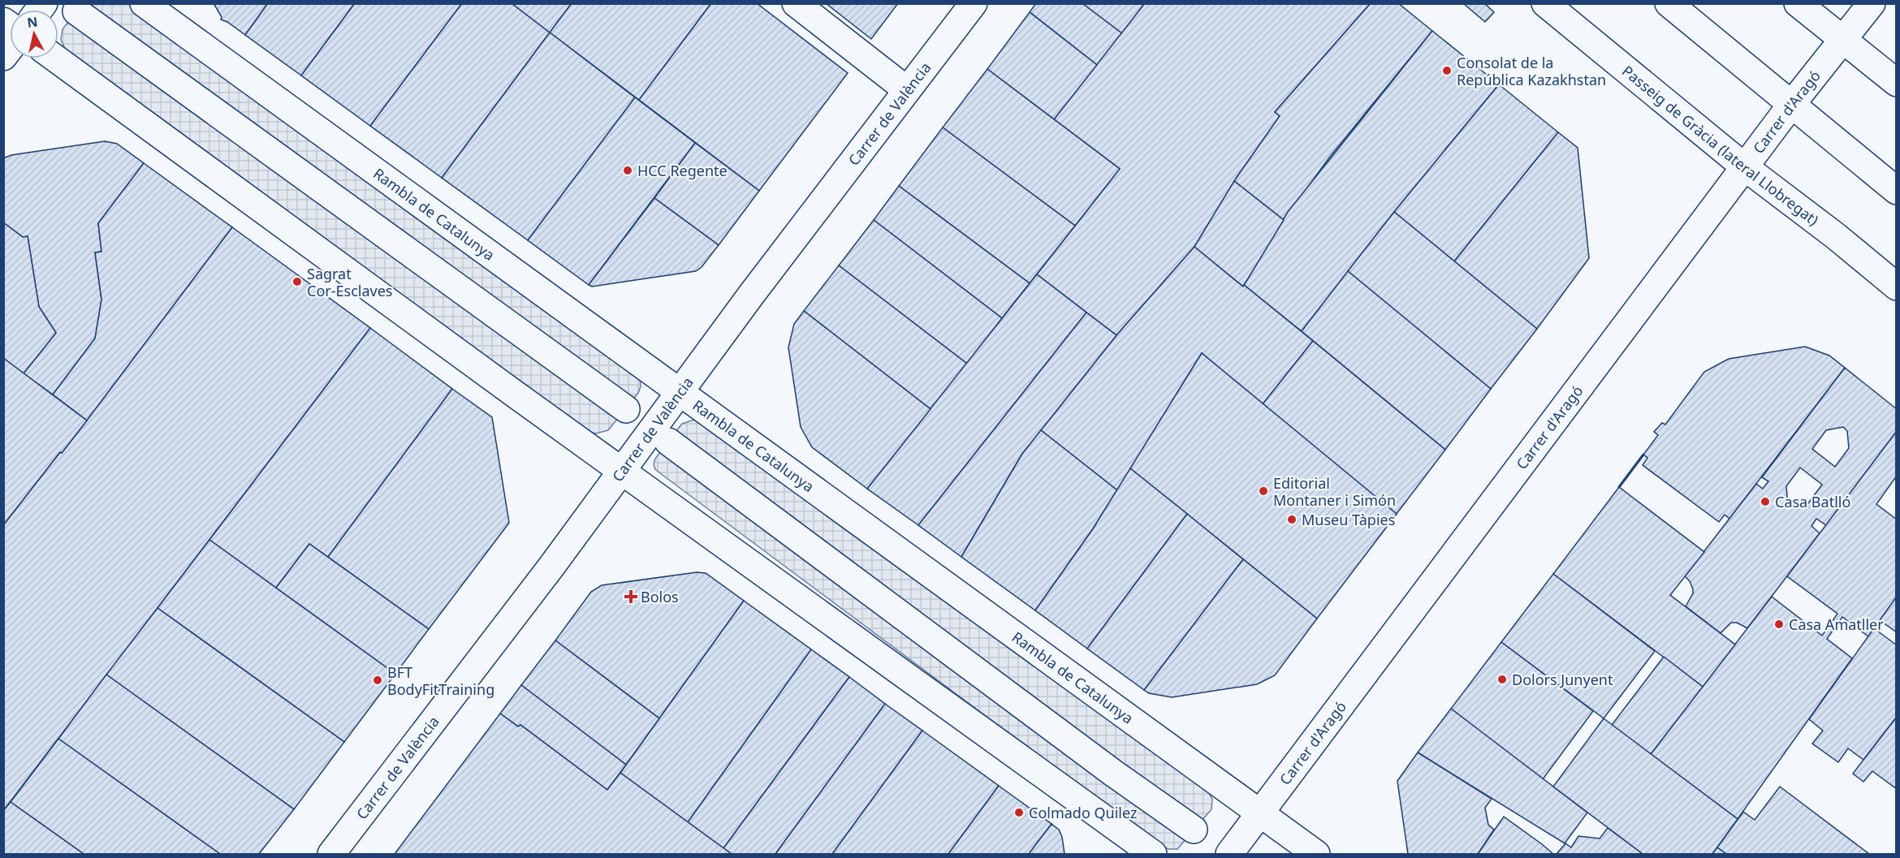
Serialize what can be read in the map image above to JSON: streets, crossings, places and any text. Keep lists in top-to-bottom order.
{
  "streets": {
    "street": [
      "Carrer d'Aragó",
      "Carrer de València",
      "Passeig de Gràcia (lateral Llobregat)",
      "Rambla de Catalunya"
    ]
  },
  "crossings": [
    ["Carrer d'Aragó", "Passeig de Gràcia (lateral Llobregat)"],
    ["Carrer d'Aragó", "Rambla de Catalunya"],
    ["Carrer de València", "Rambla de Catalunya"]
  ],
  "places": {
    "other": [
      "Consolat de la República Kazakhstan",
      "HCC Regente",
      "Sagrat Cor-Esclaves",
      "Editorial Montaner i Simón",
      "Casa Batlló",
      "Museu Tàpies",
      "Casa Amatller",
      "Dolors Junyent",
      "BFT BodyFitTraining",
      "Colmado Quilez"
    ],
    "health": ["Bolos"]
  },
  "north": "top"
}
